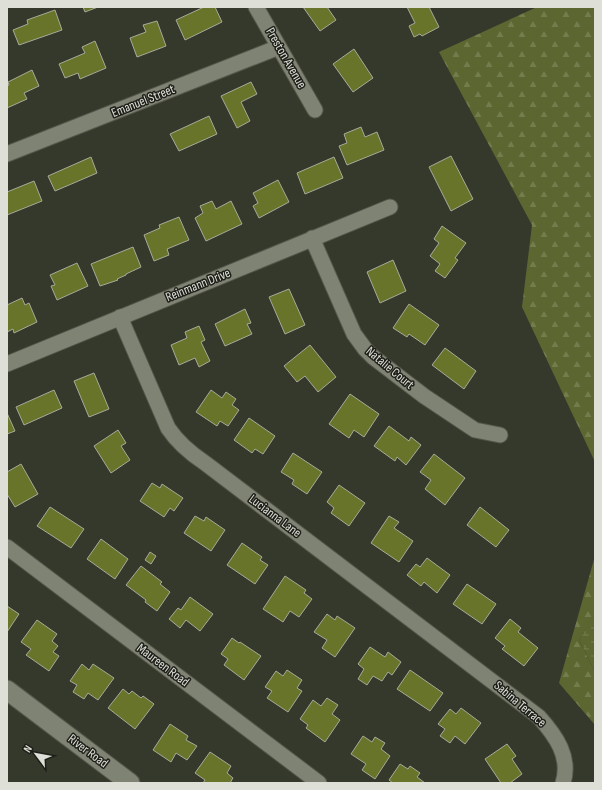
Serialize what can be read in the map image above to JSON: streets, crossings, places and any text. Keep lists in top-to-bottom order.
{
  "streets": {
    "street": [
      "Preston Avenue",
      "Emanuel Street",
      "Reinmann Drive",
      "Natalie Court",
      "Lucianna Lane",
      "Maureen Road",
      "Sabina Terrace",
      "River Road"
    ]
  },
  "crossings": [
    ["Preston Avenue", "Emanuel Street"],
    ["Reinmann Drive", "Natalie Court"],
    ["Reinmann Drive", "Lucianna Lane"],
    ["Lucianna Lane", "Sabina Terrace"]
  ],
  "north": "top left"
}
